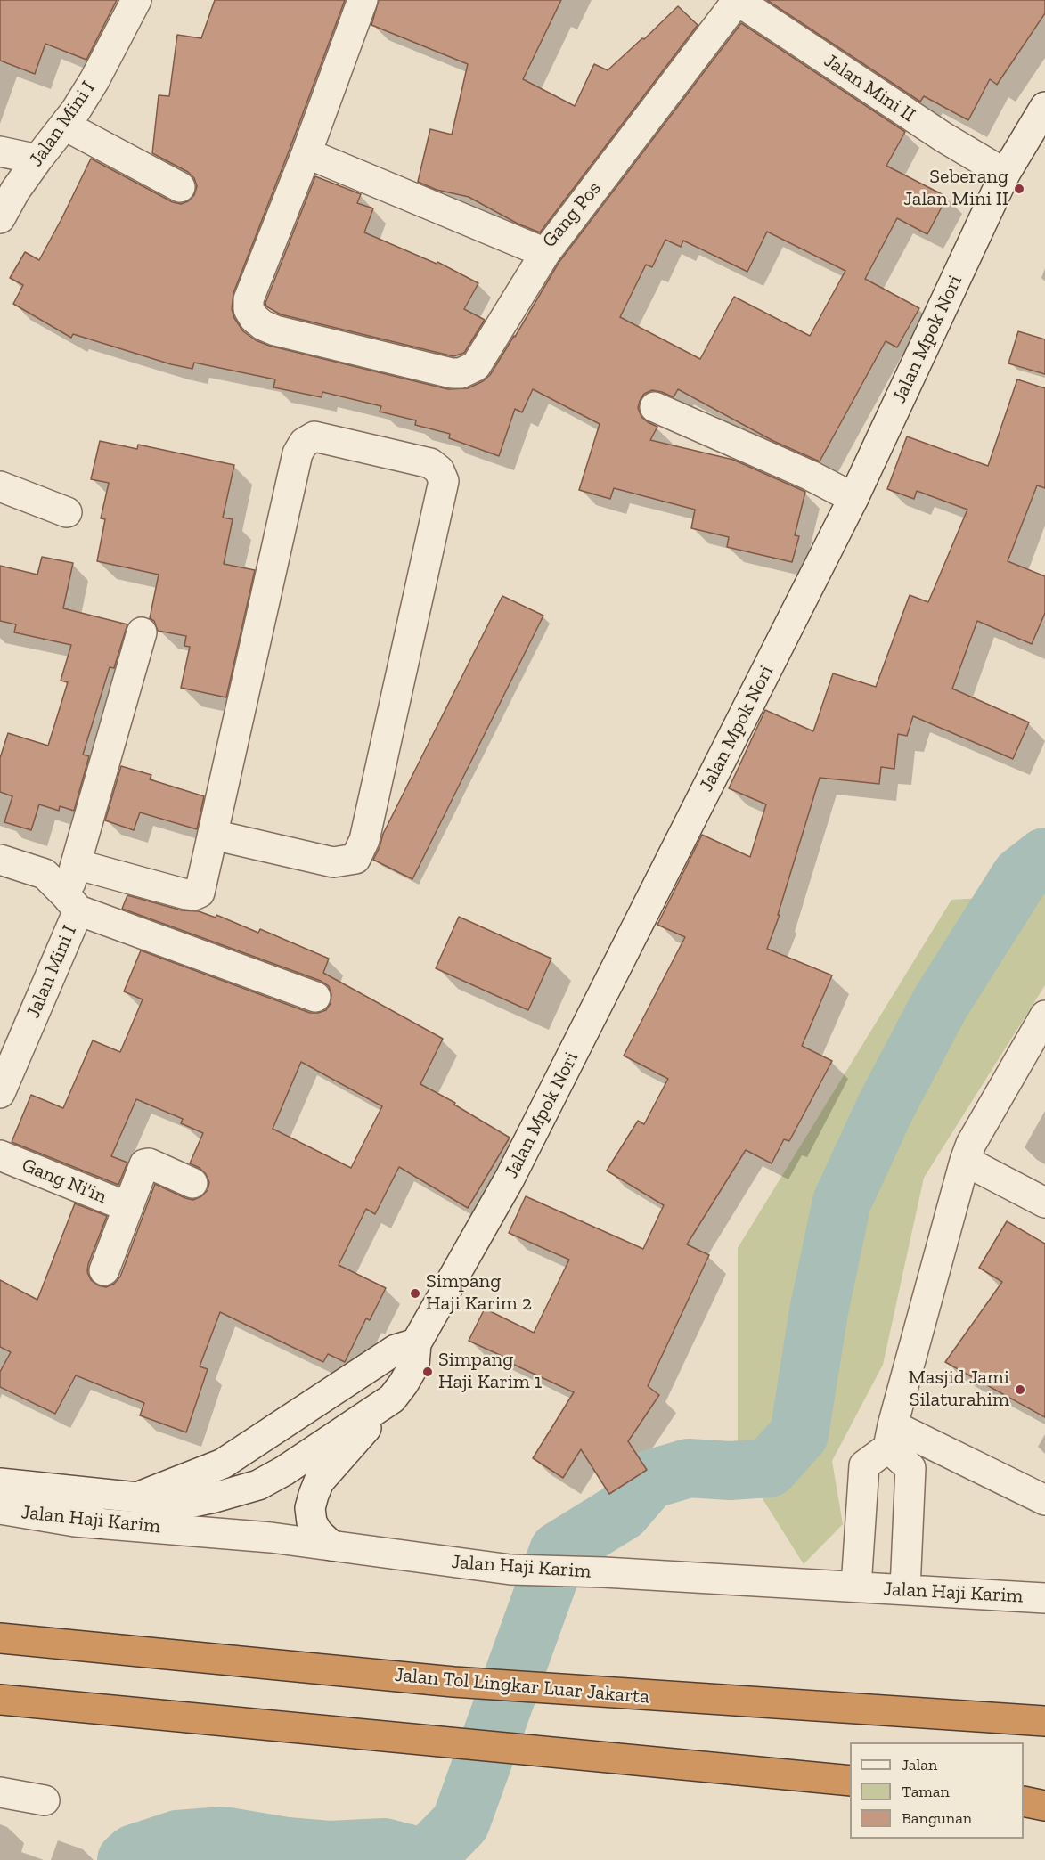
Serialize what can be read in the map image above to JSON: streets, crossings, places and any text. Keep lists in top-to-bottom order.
{
  "streets": {
    "highway": ["Jalan Tol Lingkar Luar Jakarta"],
    "street": [
      "Jalan Mini II",
      "Jalan Mini I",
      "Gang Pos",
      "Jalan Mpok Nori",
      "Gang Ni'in",
      "Jalan Haji Karim"
    ]
  },
  "crossings": [
    ["Jalan Mini II", "Gang Pos"],
    ["Jalan Mini II", "Jalan Mpok Nori"],
    ["Jalan Mpok Nori", "Jalan Haji Karim"]
  ],
  "places": [
    "Seberang Jalan Mini II",
    "Simpang Haji Karim 2",
    "Simpang Haji Karim 1",
    "Masjid Jami Silaturahim"
  ],
  "legend": ["Jalan", "Taman", "Bangunan"]
}
